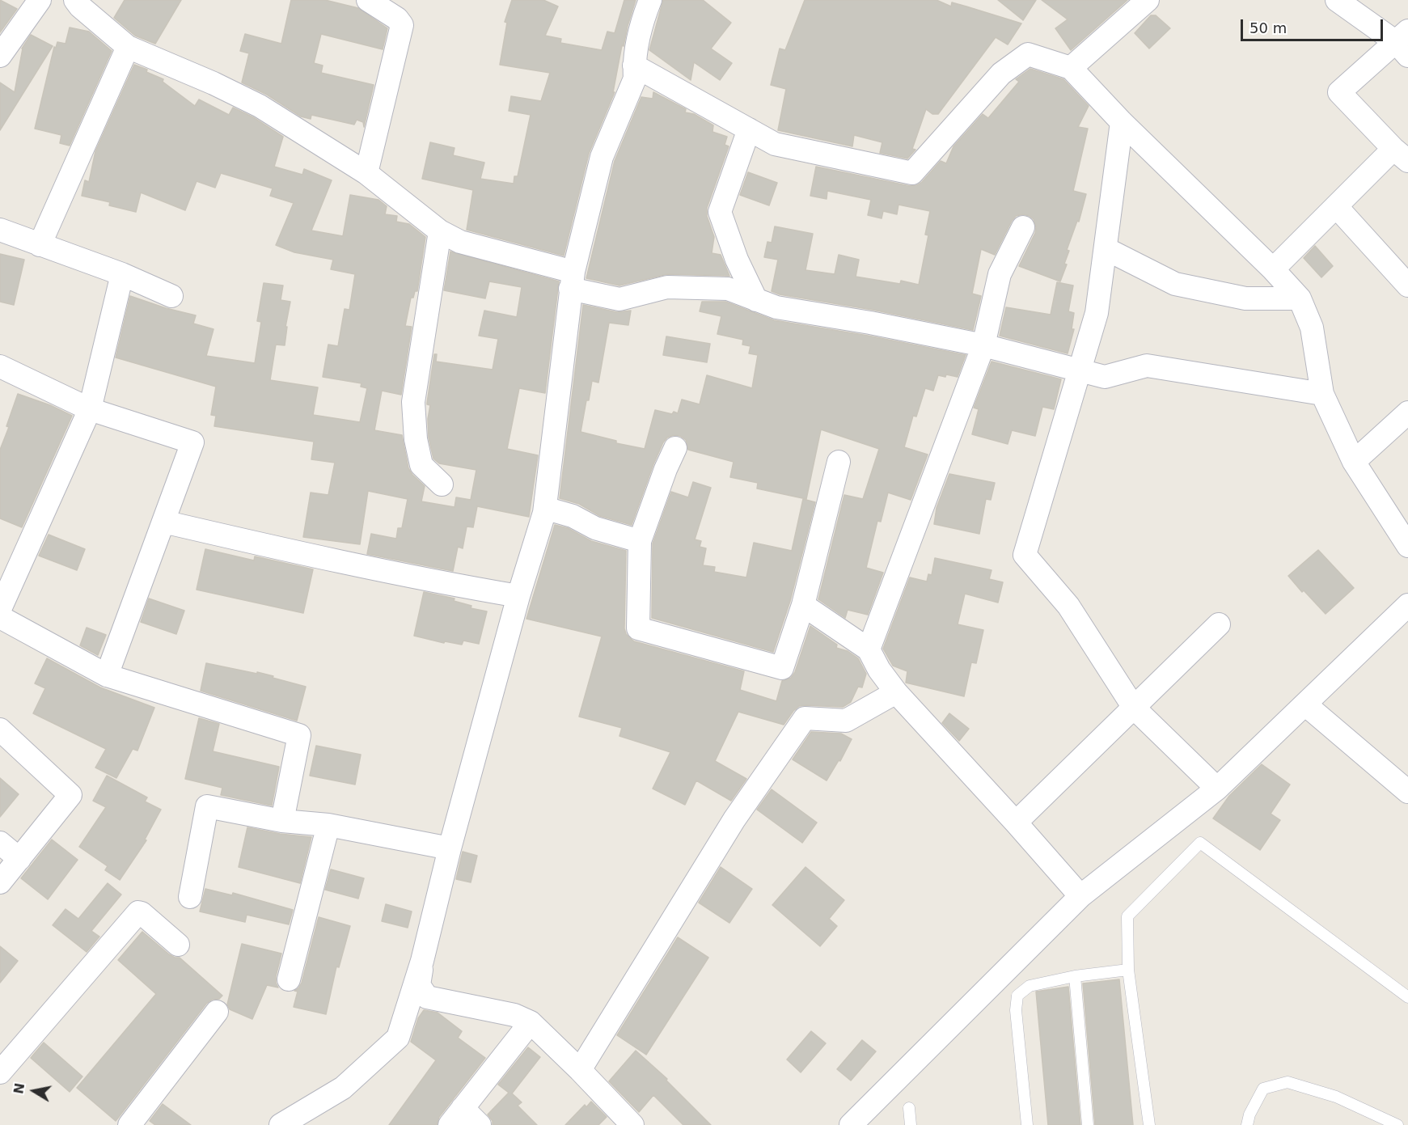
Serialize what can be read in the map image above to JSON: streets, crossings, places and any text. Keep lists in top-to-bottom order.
{
  "scale_bar": "50 m",
  "north": "left"
}
